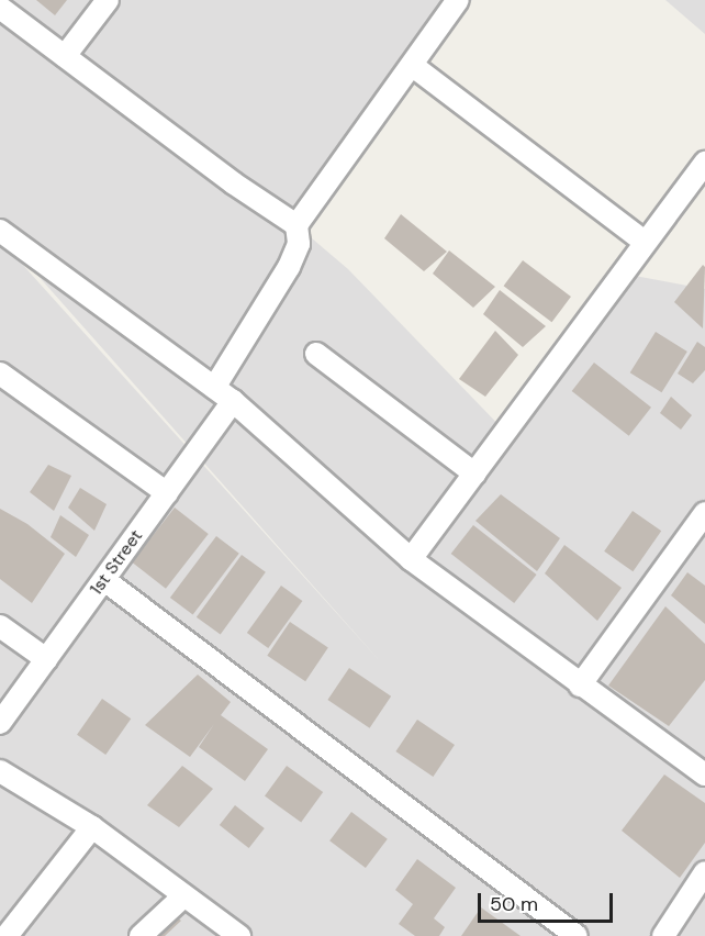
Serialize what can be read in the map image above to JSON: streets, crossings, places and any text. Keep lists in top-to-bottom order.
{
  "streets": {
    "street": ["1st Street"]
  },
  "scale_bar": "50 m"
}
